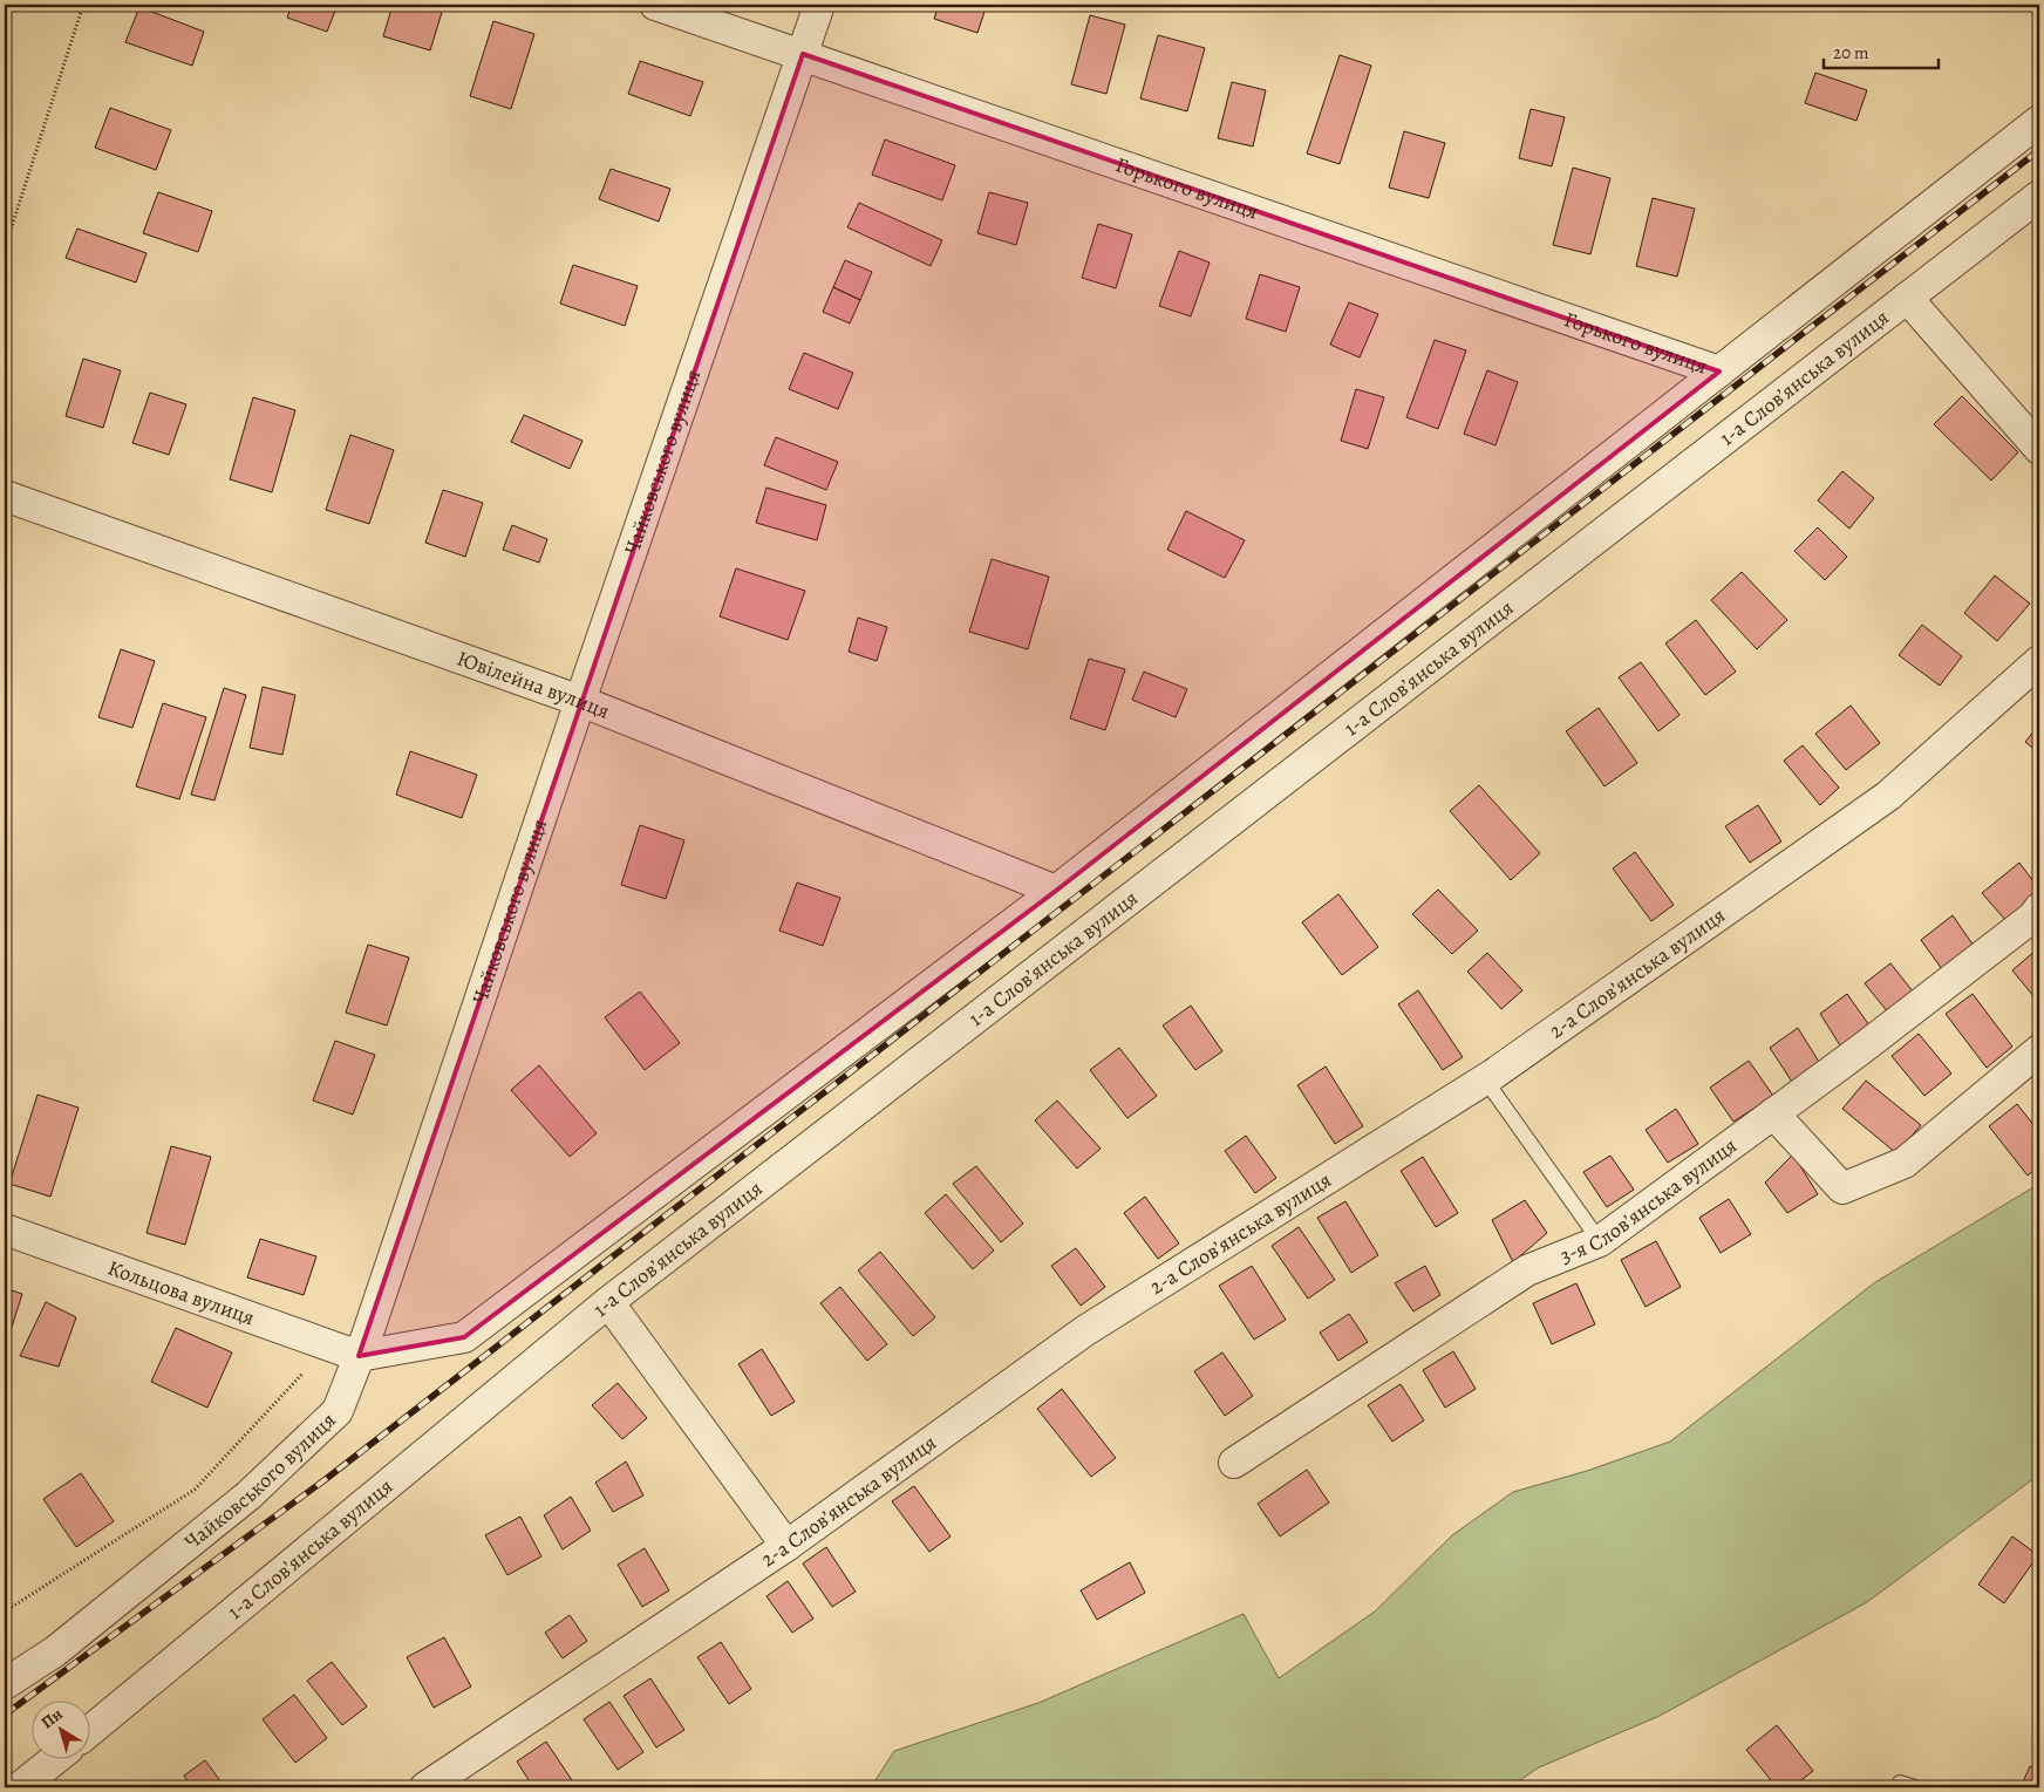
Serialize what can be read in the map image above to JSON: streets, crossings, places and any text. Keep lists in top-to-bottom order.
{
  "streets": {
    "street": [
      "Горького вулиця",
      "1-а Слов’янська вулиця",
      "Чайковського вулиця",
      "Ювілейна вулиця",
      "2-а Слов’янська вулиця",
      "3-я Слов’янська вулиця",
      "Кольцова вулиця"
    ]
  },
  "crossings": [
    ["Горького вулиця", "Чайковського вулиця"],
    ["Чайковського вулиця", "Ювілейна вулиця"],
    ["Чайковського вулиця", "Кольцова вулиця"]
  ],
  "scale_bar": "20 m",
  "north": "top left"
}
